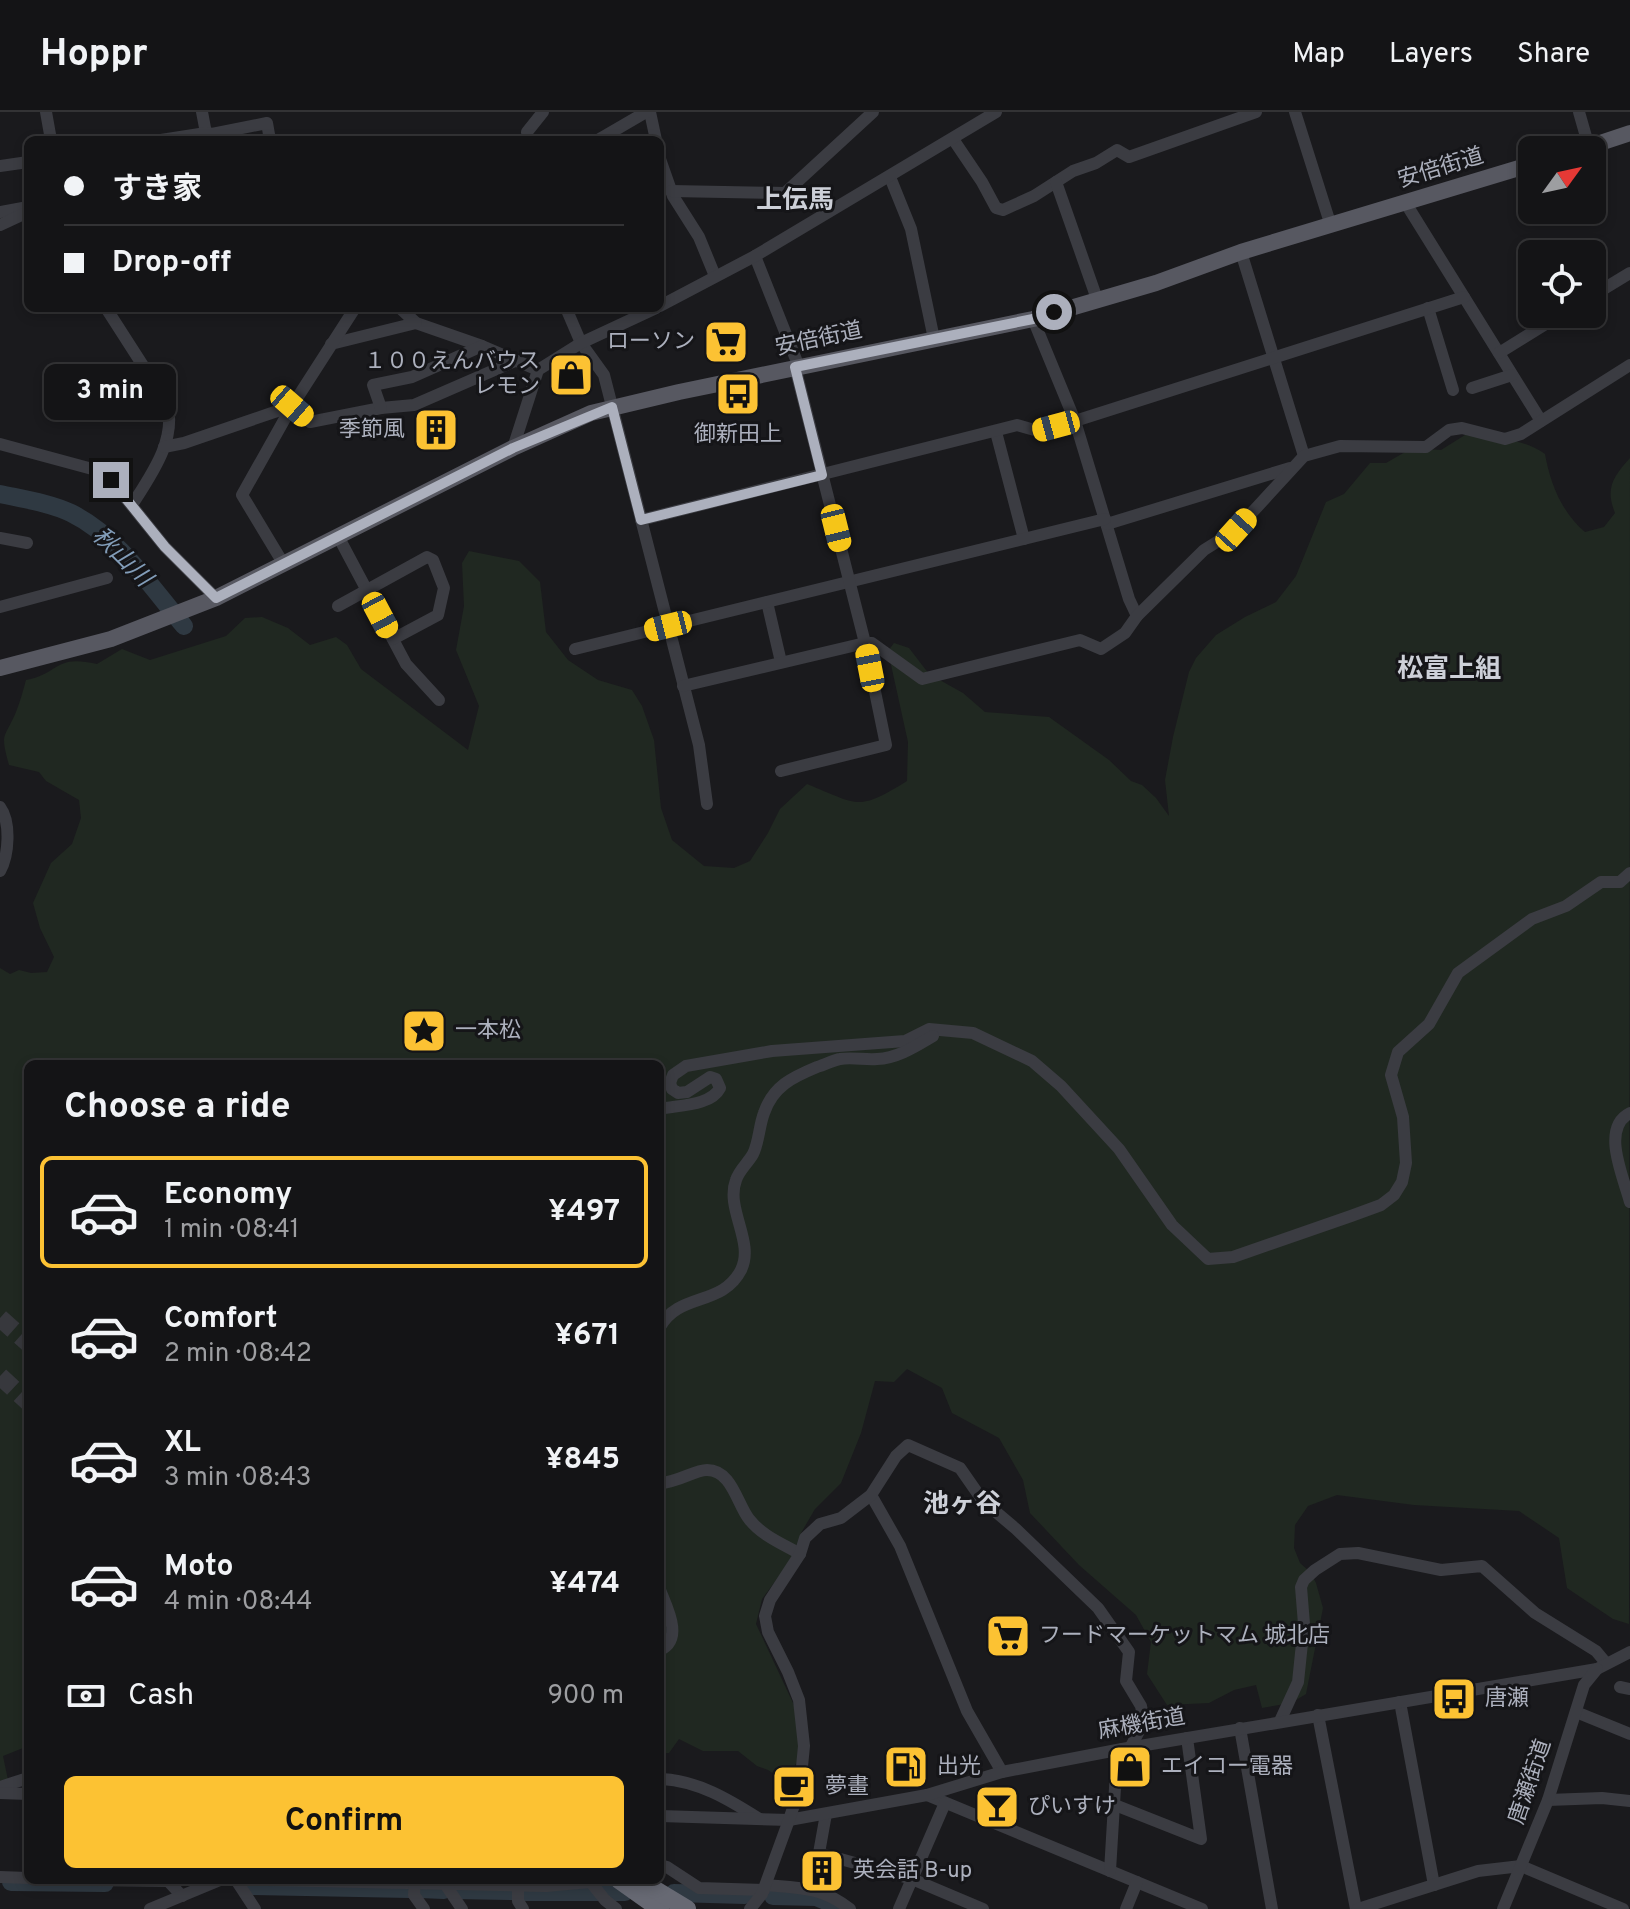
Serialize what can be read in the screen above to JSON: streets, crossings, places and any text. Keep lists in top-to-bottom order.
{
  "streets": {
    "main road": ["安倍街道"],
    "street": ["麻機街道", "唐瀬街道"]
  },
  "crossings": [
    ["麻機街道", "唐瀬街道"]
  ],
  "districts": ["上伝馬", "松富上組", "池ヶ谷"],
  "water": ["秋山川"],
  "places": {
    "supermarket": ["ローソン", "フードマーケットマム 城北店"],
    "shop": ["１００えんバウス レモン", "エイコー電器"],
    "bus stop": ["御新田上", "唐瀬"],
    "building": ["季節風", "英会話 B-up"],
    "place": ["一本松"],
    "fuel station": ["出光"],
    "cafe": ["夢畫"],
    "bar": ["ぴいすけ"]
  },
  "north": "top right",
  "page": {
    "header": "Hoppr",
    "nav": ["Map", "Layers", "Share"],
    "banner": ["すき家", "Drop-off"],
    "bubble": "3 min",
    "heading": "Choose a ride",
    "list": [
      {
        "name": "Economy",
        "note": "1 min · 08:41",
        "value": "¥497"
      },
      {
        "name": "Comfort",
        "note": "2 min · 08:42",
        "value": "¥671"
      },
      {
        "name": "XL",
        "note": "3 min · 08:43",
        "value": "¥845"
      },
      {
        "name": "Moto",
        "note": "4 min · 08:44",
        "value": "¥474"
      }
    ],
    "pay": ["Cash", "900 m"],
    "buttons": "Confirm"
  }
}
